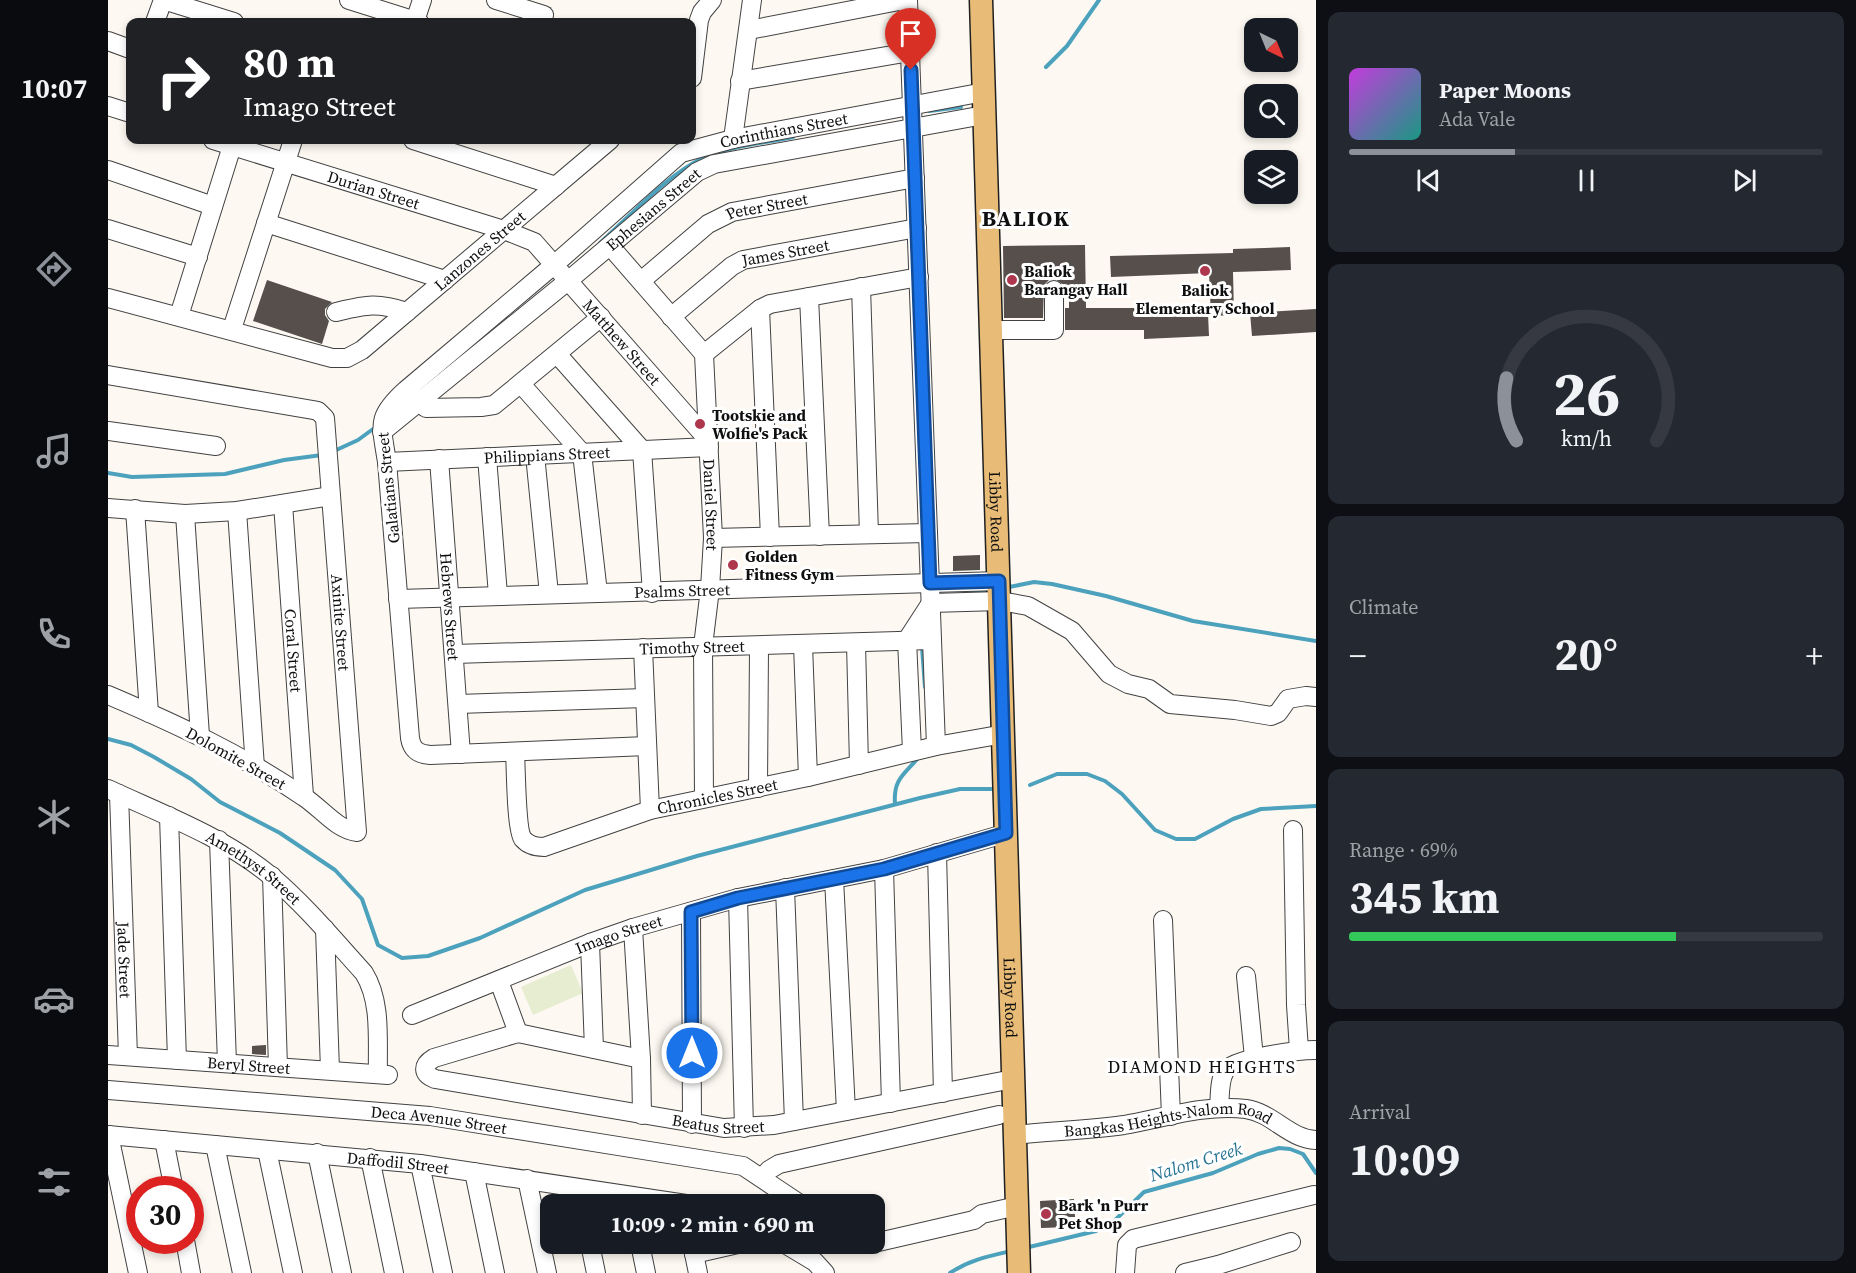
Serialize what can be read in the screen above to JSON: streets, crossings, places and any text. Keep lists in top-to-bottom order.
{
  "streets": {
    "main road": ["Libby Road"],
    "street": [
      "Corinthians Street",
      "Durian Street",
      "Peter Street",
      "Ephesians Street",
      "Lanzones Street",
      "James Street",
      "Matthew Street",
      "Philippians Street",
      "Galatians Street",
      "Daniel Street",
      "Psalms Street",
      "Hebrews Street",
      "Axinite Street",
      "Timothy Street",
      "Coral Street",
      "Dolomite Street",
      "Chronicles Street",
      "Amethyst Street",
      "Imago Street",
      "Jade Street",
      "Beryl Street",
      "Deca Avenue Street",
      "Beatus Street",
      "Bangkas Heights-Nalom Road",
      "Daffodil Street"
    ]
  },
  "crossings": [
    ["Corinthians Street", "Matthew Street"],
    ["Durian Street", "Lanzones Street"],
    ["Durian Street", "Matthew Street"],
    ["Ephesians Street", "Matthew Street"],
    ["Ephesians Street", "Galatians Street"],
    ["Ephesians Street", "Libby Road"],
    ["Matthew Street", "Philippians Street"],
    ["Matthew Street", "Daniel Street"],
    ["Philippians Street", "Galatians Street"],
    ["Philippians Street", "Daniel Street"],
    ["Philippians Street", "Hebrews Street"],
    ["Galatians Street", "Psalms Street"],
    ["Galatians Street", "Hebrews Street"],
    ["Daniel Street", "Psalms Street"],
    ["Daniel Street", "Timothy Street"],
    ["Daniel Street", "Chronicles Street"],
    ["Libby Road", "Psalms Street"],
    ["Libby Road", "Chronicles Street"],
    ["Libby Road", "Imago Street"],
    ["Libby Road", "Beatus Street"],
    ["Libby Road", "Bangkas Heights-Nalom Road"],
    ["Psalms Street", "Hebrews Street"],
    ["Hebrews Street", "Timothy Street"],
    ["Axinite Street", "Dolomite Street"],
    ["Coral Street", "Dolomite Street"],
    ["Amethyst Street", "Jade Street"],
    ["Amethyst Street", "Beryl Street"],
    ["Jade Street", "Beryl Street"]
  ],
  "districts": ["BALIOK", "DIAMOND HEIGHTS"],
  "water": ["Nalom Creek"],
  "places": [
    "Baliok Elementary School",
    "Baliok Barangay Hall",
    "Tootskie and Wolfie's Pack",
    "Golden Fitness Gym",
    "Bark 'n Purr Pet Shop"
  ],
  "north": "bottom right",
  "page": {
    "tabs": "10:07",
    "turn": ["80 m", "Imago Street"],
    "song": ["Paper Moons", "Ada Vale"],
    "tile": [
      "Climate",
      ["Range · 69%", "345 km"],
      ["Arrival", "10:09"]
    ],
    "heat": ["−", "20°", "+"],
    "limit": "30",
    "trip": "10:09 · 2 min · 690 m",
    "gauge": ["26", "km/h"]
  }
}
